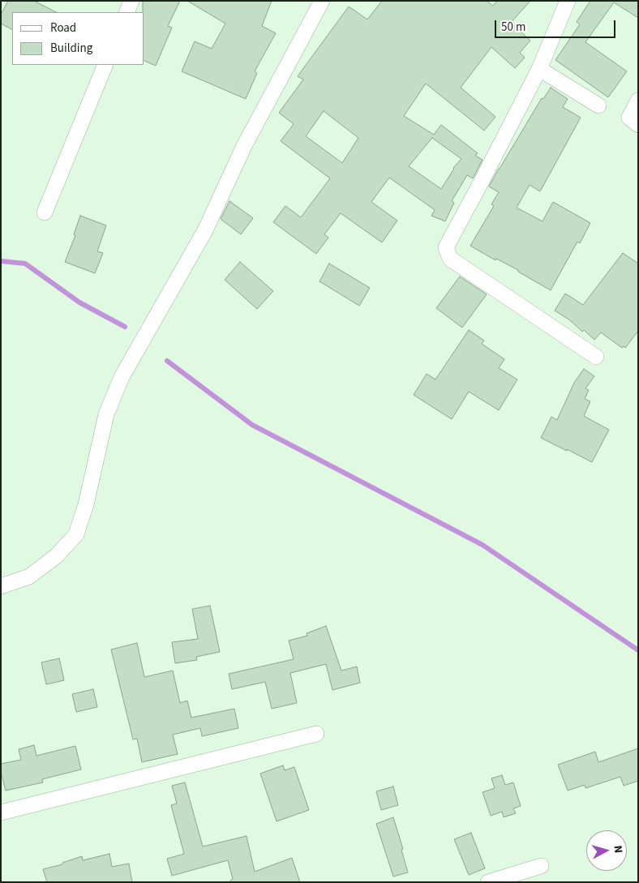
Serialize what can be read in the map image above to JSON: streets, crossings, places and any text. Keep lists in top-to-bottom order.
{
  "legend": ["Road", "Building"],
  "scale_bar": "50 m",
  "north": "right"
}
